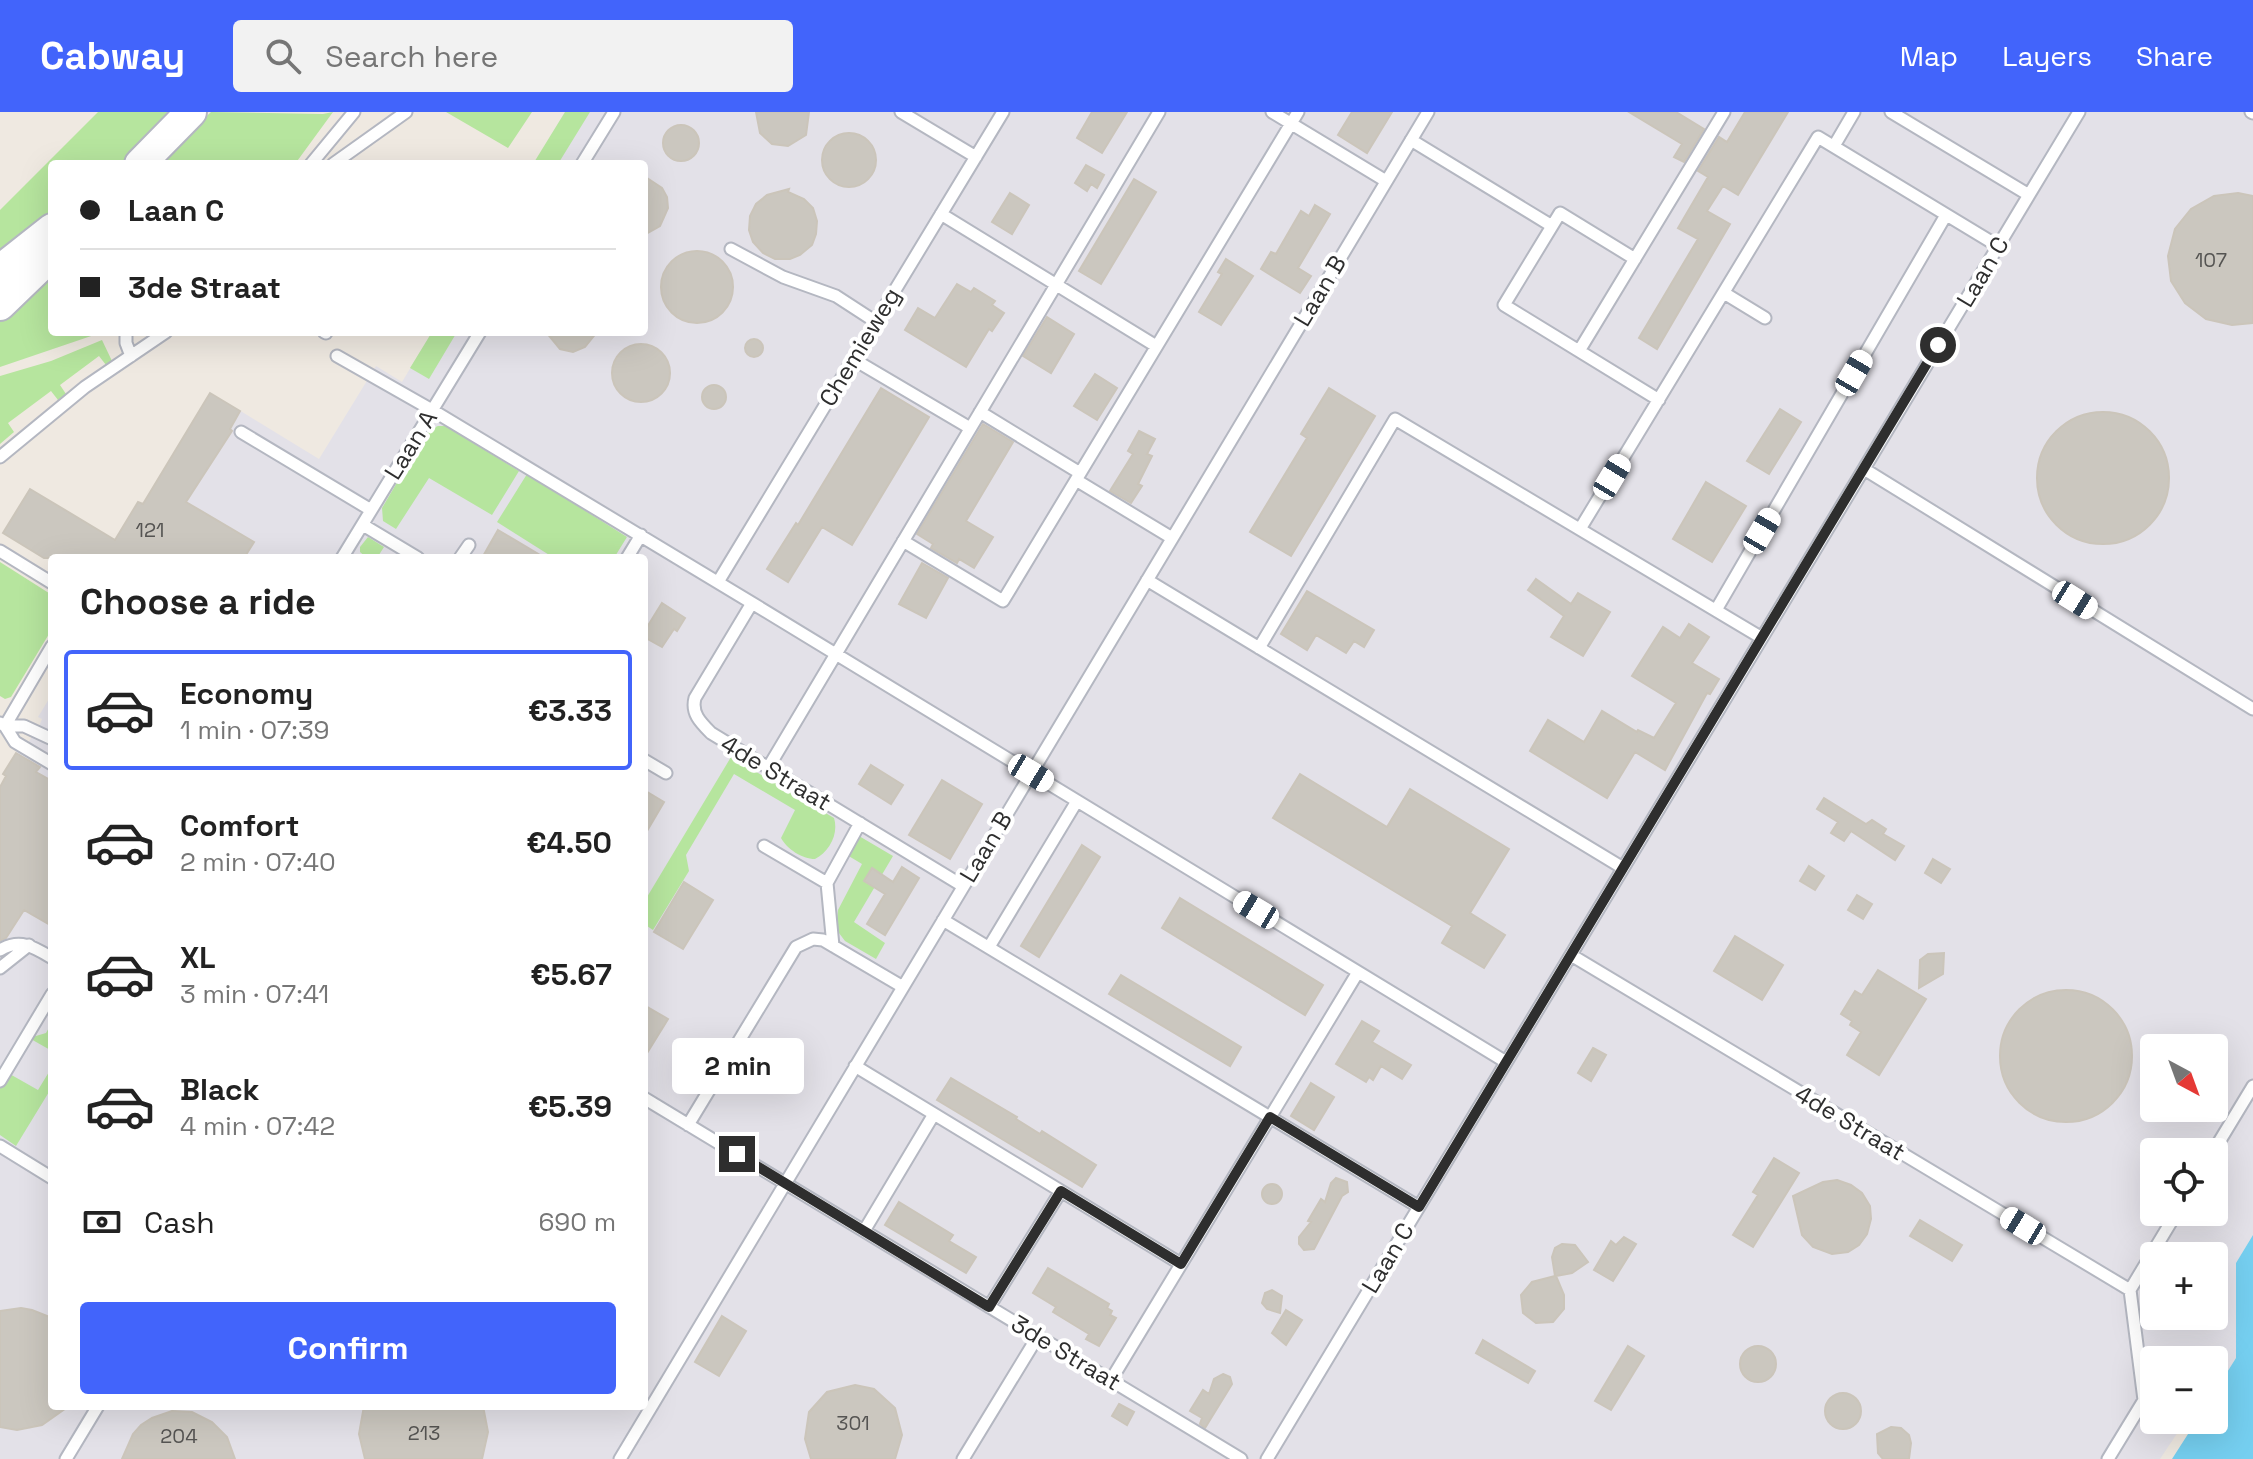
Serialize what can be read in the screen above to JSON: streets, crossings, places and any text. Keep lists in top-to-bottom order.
{
  "streets": {
    "lane": [
      "Laan C",
      "Laan B",
      "Chemieweg",
      "Laan A",
      "4de Straat",
      "3de Straat"
    ]
  },
  "crossings": [
    ["Laan C", "4de Straat"],
    ["Laan B", "4de Straat"],
    ["Laan B", "3de Straat"]
  ],
  "house_numbers": [
    "107",
    "121",
    "301",
    "213",
    "204"
  ],
  "north": "bottom right",
  "page": {
    "header": "Cabway",
    "search": "Search here",
    "nav": ["Map", "Layers", "Share"],
    "banner": ["Laan C", "3de Straat"],
    "heading": "Choose a ride",
    "list": [
      {
        "name": "Economy",
        "note": "1 min · 07:39",
        "value": "€3.33"
      },
      {
        "name": "Comfort",
        "note": "2 min · 07:40",
        "value": "€4.50"
      },
      {
        "name": "XL",
        "note": "3 min · 07:41",
        "value": "€5.67"
      },
      {
        "name": "Black",
        "note": "4 min · 07:42",
        "value": "€5.39"
      }
    ],
    "map_buttons": ["+", "−"],
    "bubble": "2 min",
    "pay": ["Cash", "690 m"],
    "buttons": "Confirm"
  }
}
